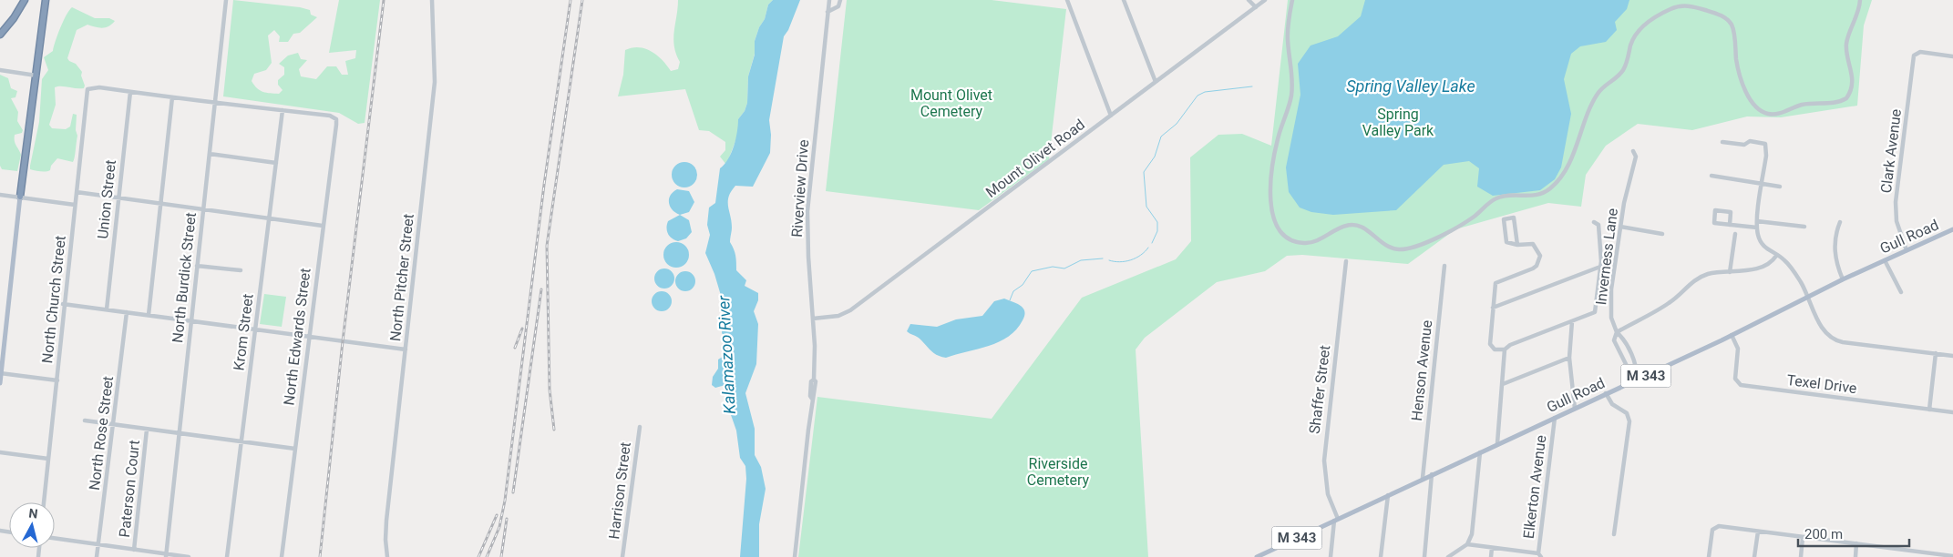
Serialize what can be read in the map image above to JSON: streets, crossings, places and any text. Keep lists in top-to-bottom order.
{
  "streets": {
    "main road": ["Gull Road", "M 343"],
    "street": [
      "Clark Avenue",
      "Mount Olivet Road",
      "Riverview Drive",
      "Union Street",
      "Inverness Lane",
      "North Burdick Street",
      "North Pitcher Street",
      "North Church Street",
      "Krom Street",
      "North Edwards Street",
      "Henson Avenue",
      "Texel Drive",
      "Shaffer Street",
      "North Rose Street",
      "Elkerton Avenue",
      "Paterson Court",
      "Harrison Street"
    ]
  },
  "crossings": [
    ["Clark Avenue", "Gull Road"],
    ["Mount Olivet Road", "Riverview Drive"],
    ["Union Street", "North Church Street"],
    ["Gull Road", "Inverness Lane"],
    ["Gull Road", "Henson Avenue"],
    ["Gull Road", "Texel Drive"],
    ["Gull Road", "Shaffer Street"],
    ["Gull Road", "Elkerton Avenue"],
    ["Krom Street", "North Edwards Street"]
  ],
  "water": ["Spring Valley Lake", "Kalamazoo River"],
  "parks": ["Mount Olivet Cemetery", "Spring Valley Park", "Riverside Cemetery"],
  "scale_bar": "200 m",
  "north": "top"
}
